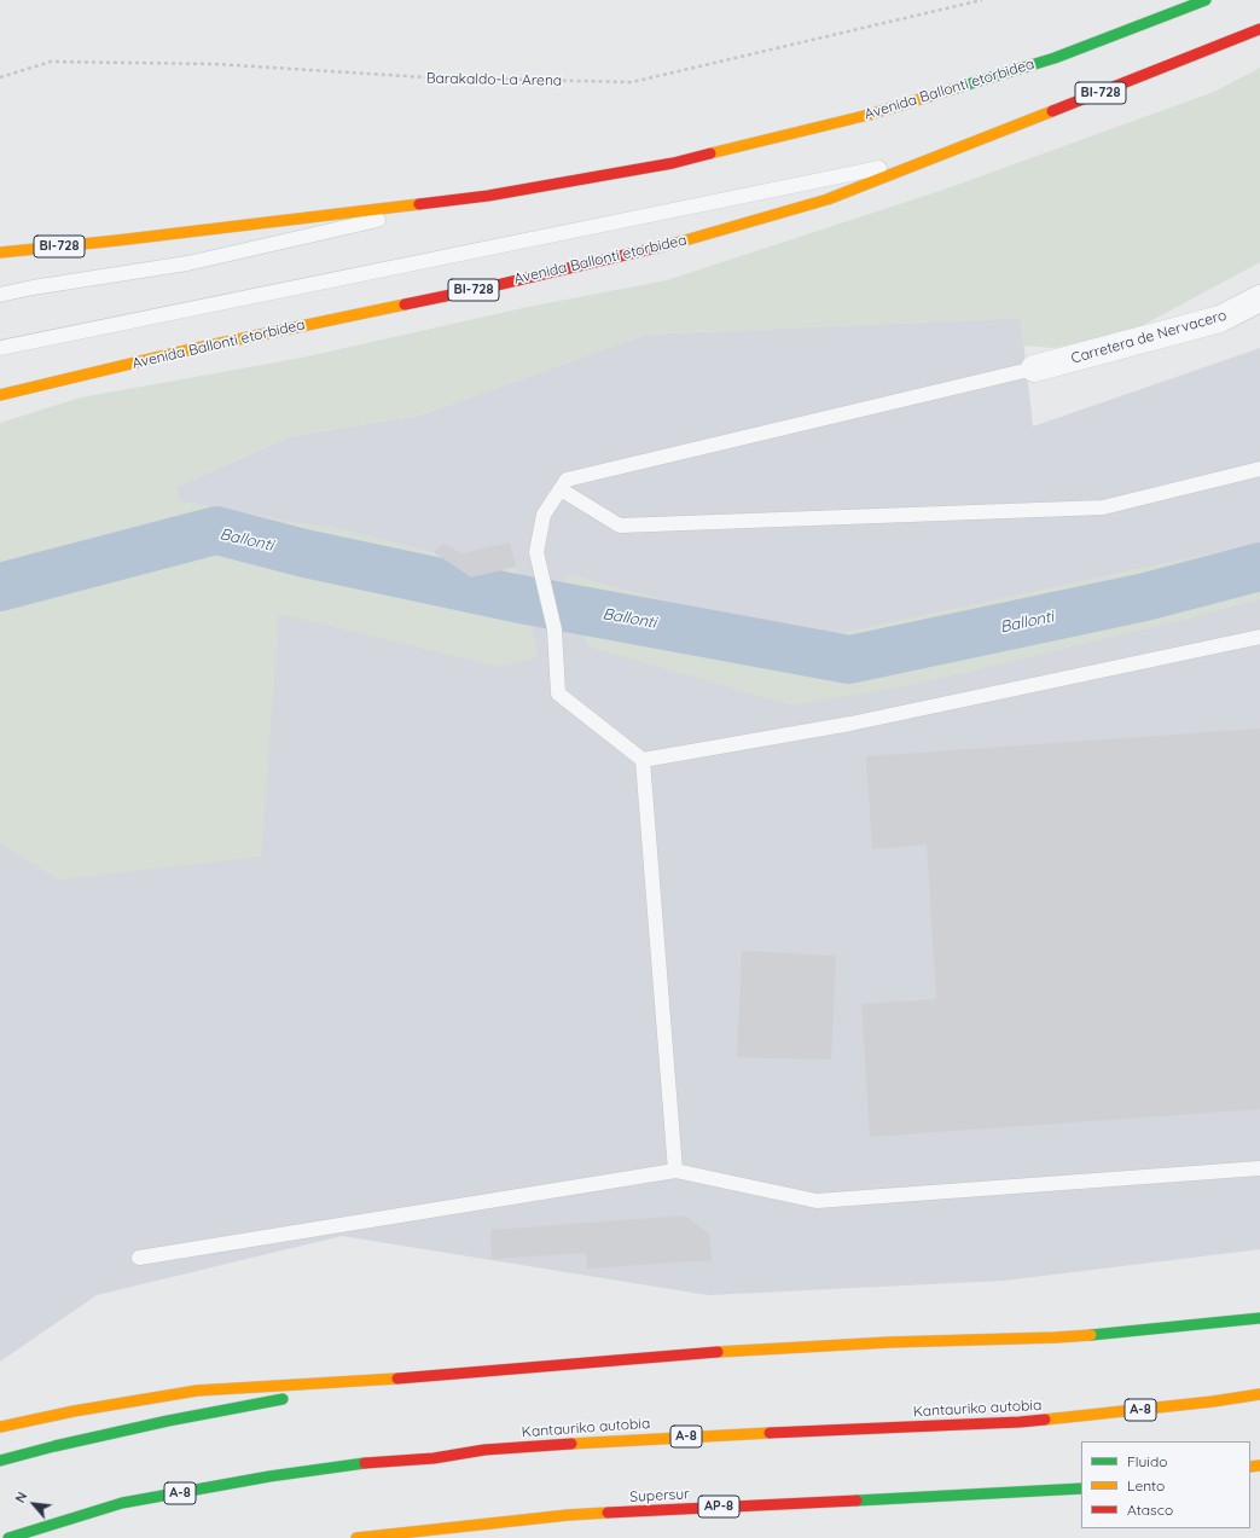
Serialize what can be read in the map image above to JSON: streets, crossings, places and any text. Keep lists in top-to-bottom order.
{
  "streets": {
    "main road": [
      "Avenida Ballonti etorbidea",
      "BI-728",
      "Kantauriko autobia",
      "A-8",
      "Supersur",
      "AP-8"
    ],
    "street": ["Carretera de Nervacero"],
    "path": ["Barakaldo-La Arena"]
  },
  "water": ["Ballonti"],
  "legend": ["Fluido", "Lento", "Atasco"],
  "north": "top left"
}
